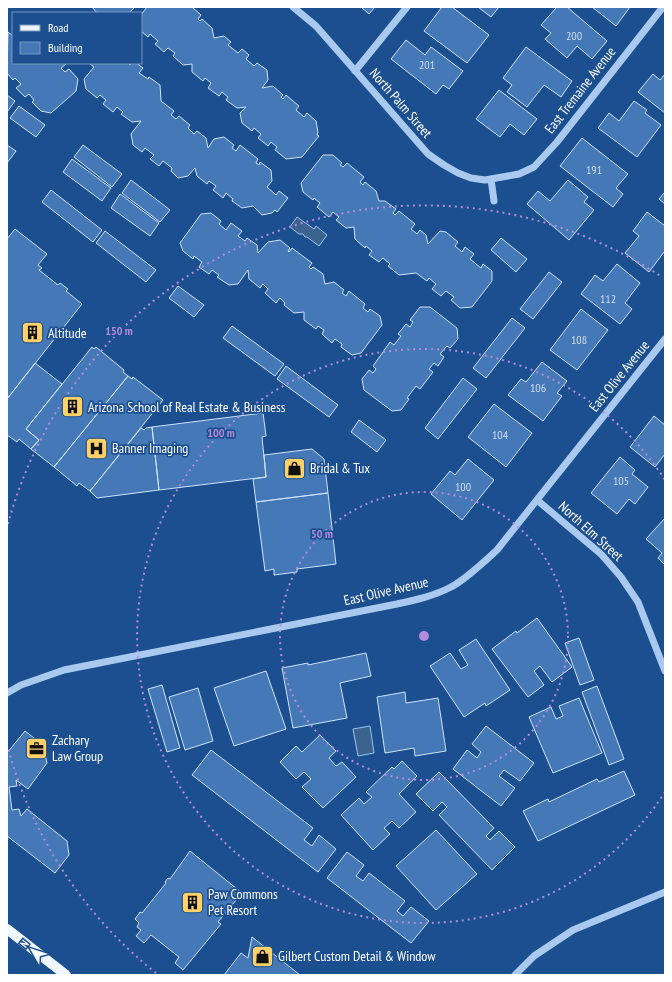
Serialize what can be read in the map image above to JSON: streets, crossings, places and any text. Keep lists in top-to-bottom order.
{
  "streets": {
    "street": [
      "East Tremaine Avenue",
      "North Palm Street",
      "East Olive Avenue",
      "North Elm Street"
    ]
  },
  "crossings": [
    ["East Tremaine Avenue", "North Palm Street"],
    ["East Olive Avenue", "North Elm Street"]
  ],
  "places": {
    "building": ["Altitude", "Arizona School of Real Estate & Business", "Paw Commons Pet Resort"],
    "hospital": ["Banner Imaging"],
    "shop": ["Bridal & Tux", "Gilbert Custom Detail & Window"],
    "office": ["Zachary Law Group"]
  },
  "house_numbers": [
    "200",
    "201",
    "191",
    "112",
    "108",
    "106",
    "104",
    "105",
    "100"
  ],
  "legend": ["Road", "Building"],
  "north": "top left",
  "rings": ["150 m", "100 m", "50 m"]
}
